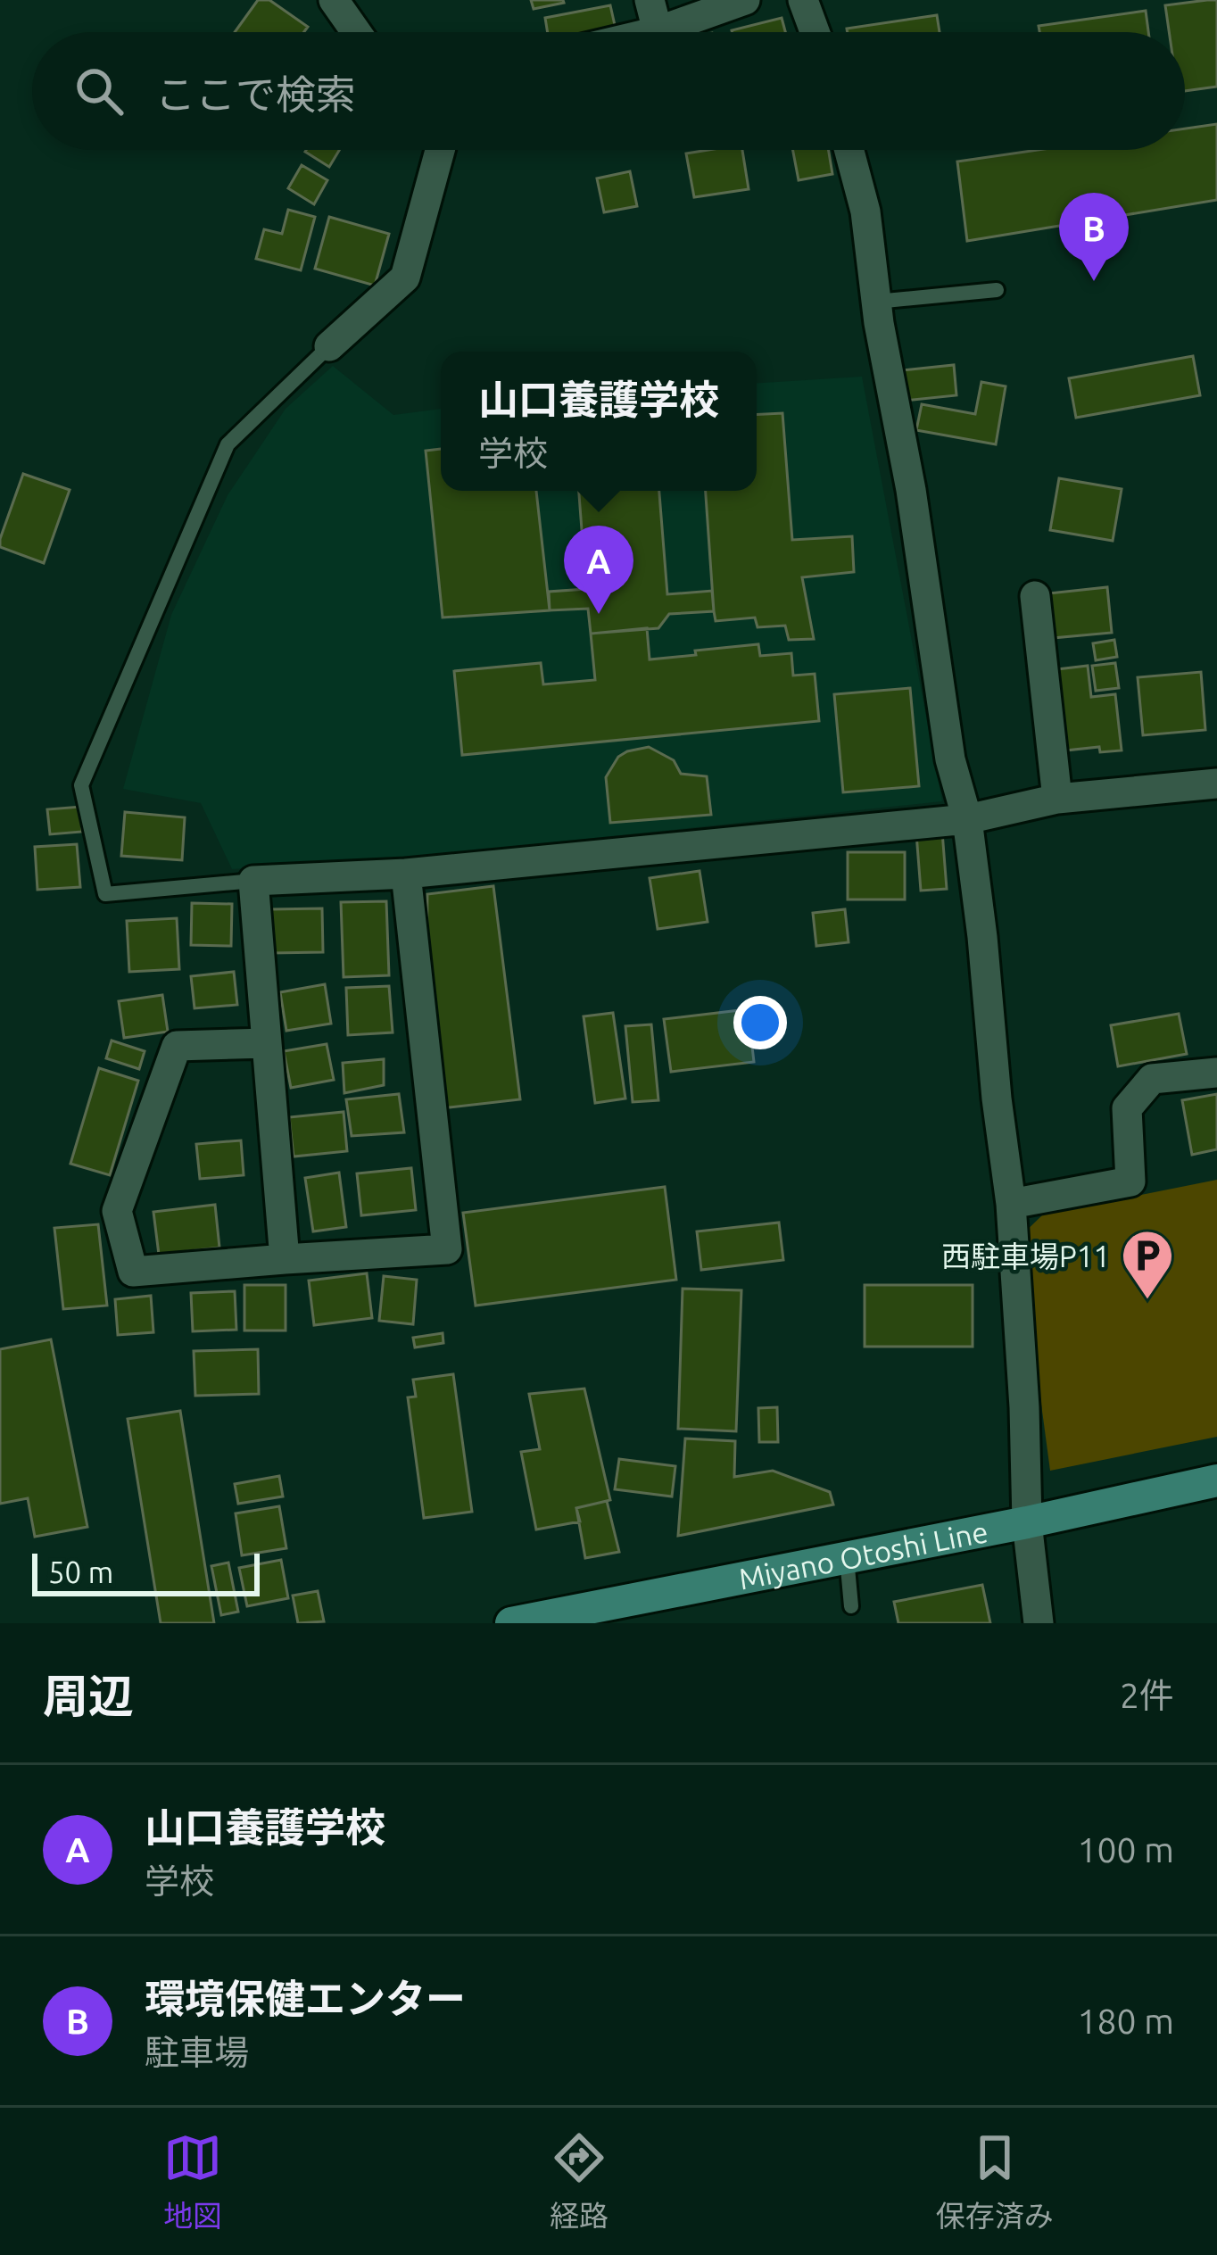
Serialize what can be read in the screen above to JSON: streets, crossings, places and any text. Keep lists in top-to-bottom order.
{
  "streets": {
    "main road": ["Miyano Otoshi Line"]
  },
  "places": {
    "parking": ["西駐車場P11"]
  },
  "scale_bar": "50 m",
  "page": {
    "search": "ここで検索",
    "pins": ["B", "A"],
    "popup": ["山口養護学校", "学校"],
    "scale": "50 m",
    "heading": ["周辺", "2件"],
    "list": [
      {
        "mark": "A",
        "name": "山口養護学校",
        "note": "学校",
        "value": "100 m"
      },
      {
        "mark": "B",
        "name": "環境保健エンター",
        "note": "駐車場",
        "value": "180 m"
      }
    ],
    "nav": ["地図", "経路", "保存済み"]
  }
}
